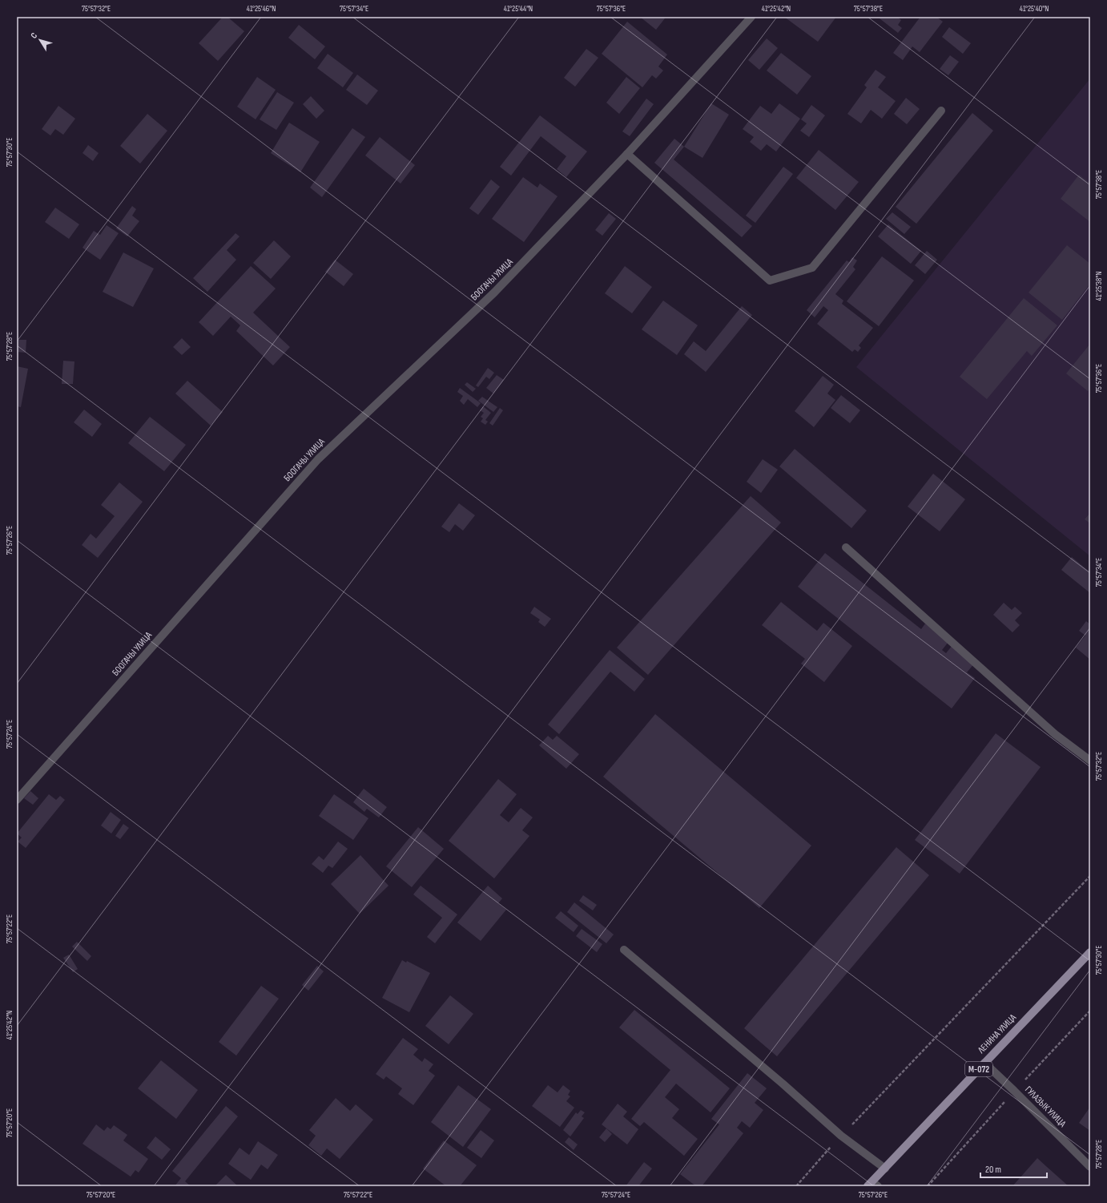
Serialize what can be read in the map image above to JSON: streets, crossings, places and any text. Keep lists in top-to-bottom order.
{
  "streets": {
    "main road": ["ЛЕНИНА УЛИЦА", "М-072"],
    "street": ["БООГАЧЫ УЛИЦА", "ГУЛАЗЫК УЛИЦА"]
  },
  "crossings": [
    ["ЛЕНИНА УЛИЦА", "ГУЛАЗЫК УЛИЦА"]
  ],
  "scale_bar": "20 m",
  "north": "top left",
  "coordinates": [
    "75°57'32\"E",
    "41°25'46\"N",
    "75°57'34\"E",
    "41°25'44\"N",
    "75°57'36\"E",
    "41°25'42\"N",
    "75°57'38\"E",
    "41°25'40\"N",
    "75°57'30\"E",
    "41°25'38\"N",
    "75°57'28\"E",
    "75°57'26\"E",
    "75°57'24\"E",
    "75°57'22\"E",
    "75°57'20\"E"
  ]
}
